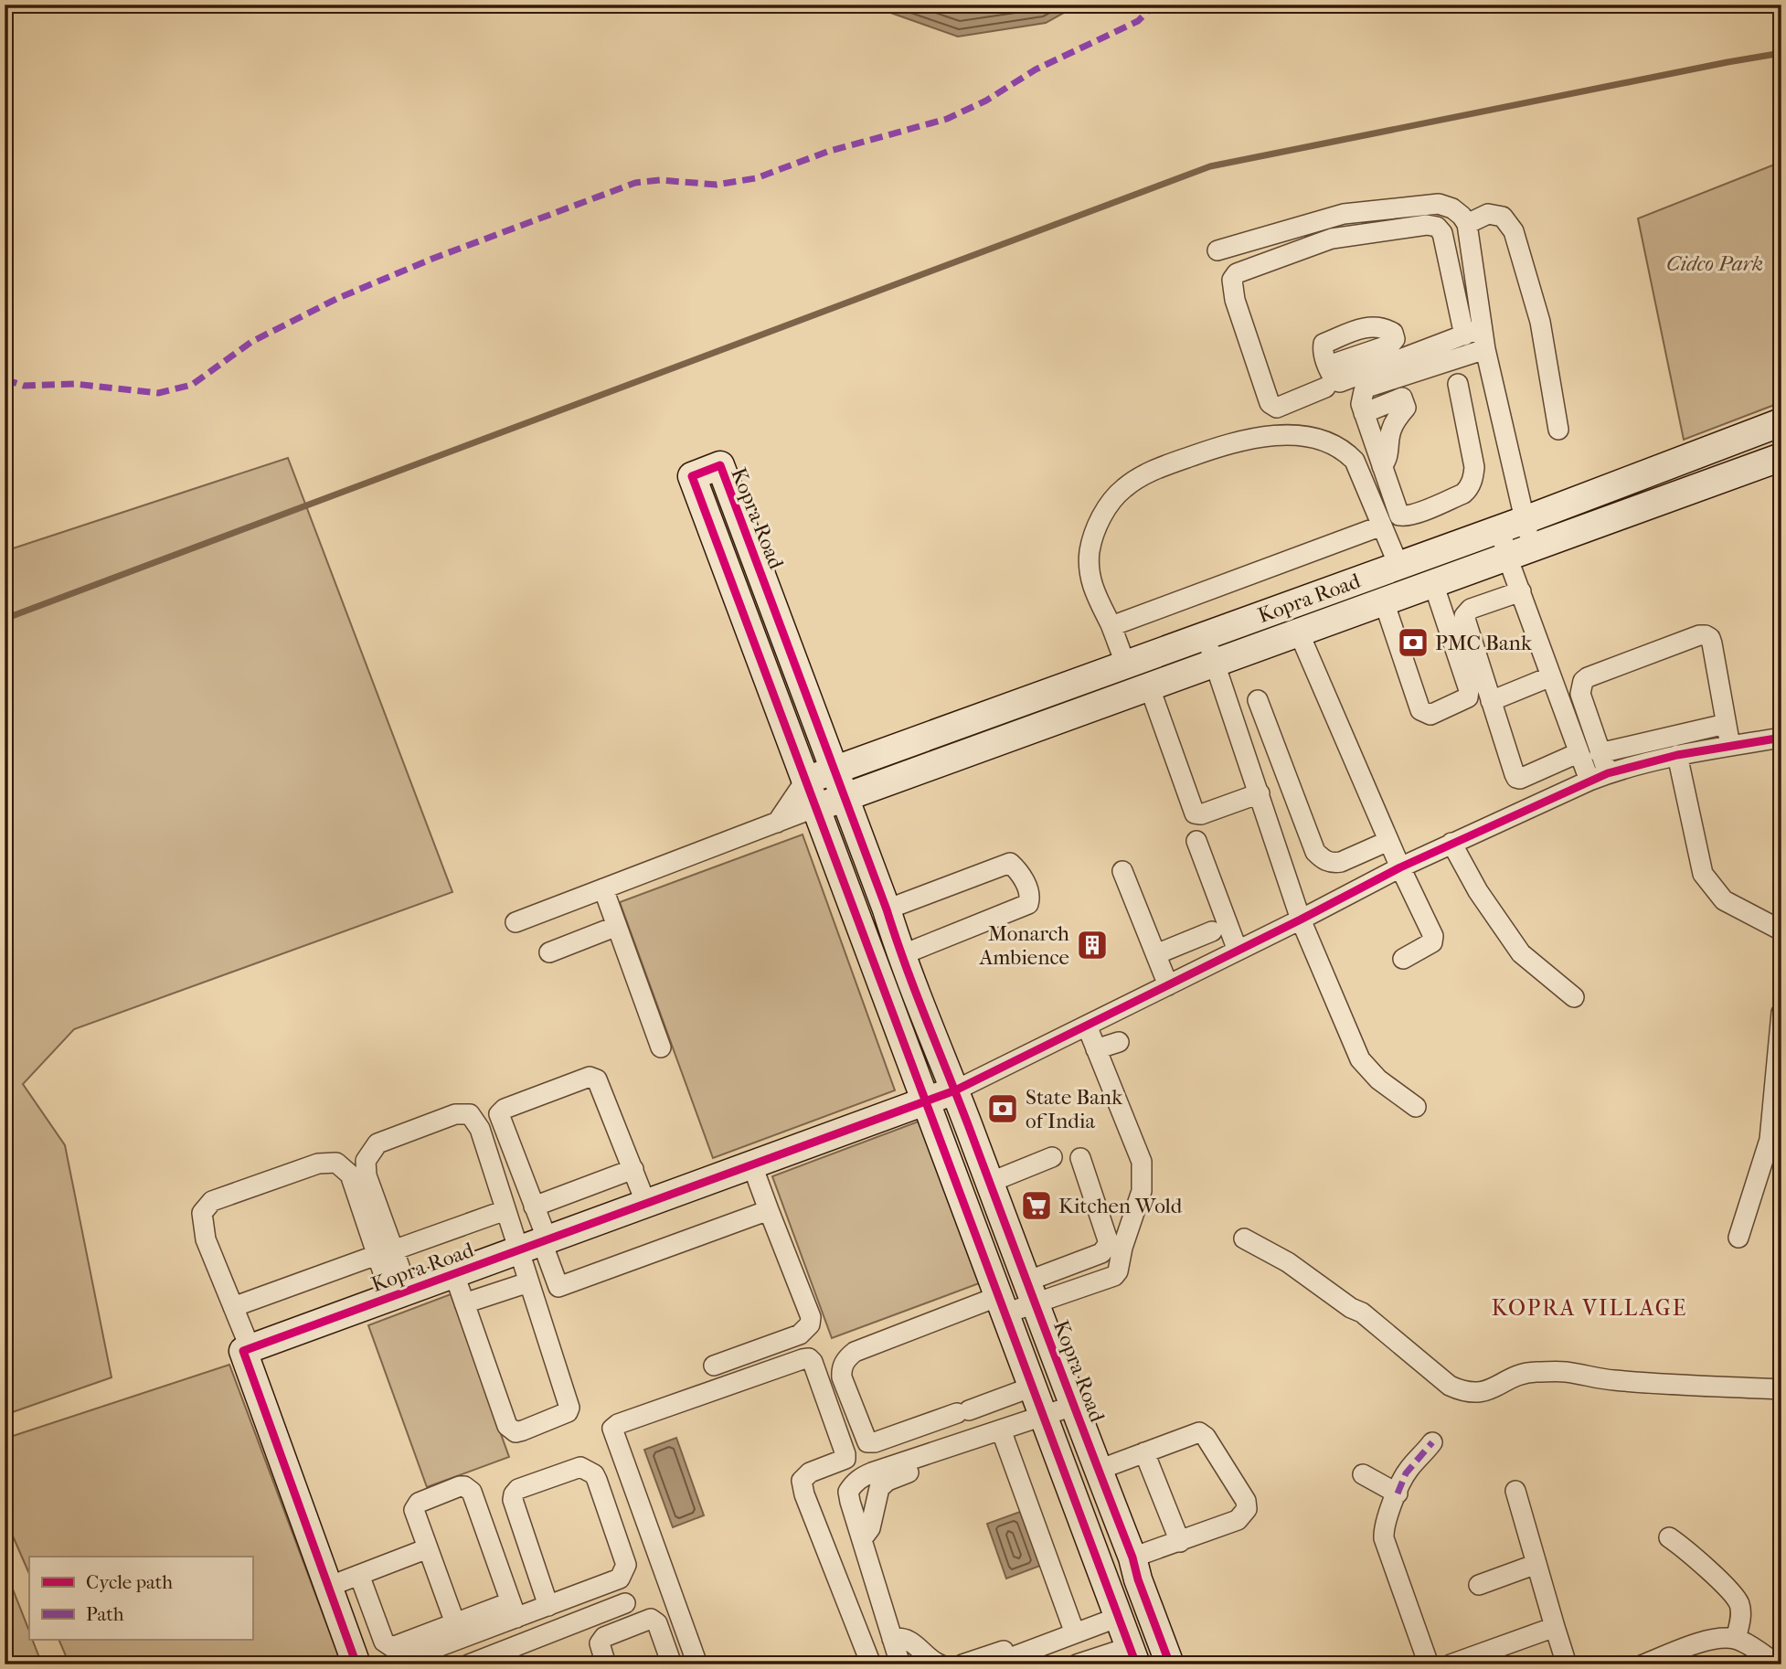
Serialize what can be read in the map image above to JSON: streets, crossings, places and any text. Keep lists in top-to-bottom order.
{
  "streets": {
    "street": ["Kopra Road"]
  },
  "districts": ["KOPRA VILLAGE"],
  "parks": ["Cidco Park"],
  "places": {
    "bank": ["PMC Bank", "State Bank of India"],
    "building": ["Monarch Ambience"],
    "supermarket": ["Kitchen Wold"]
  },
  "legend": ["Cycle path", "Path"]
}
